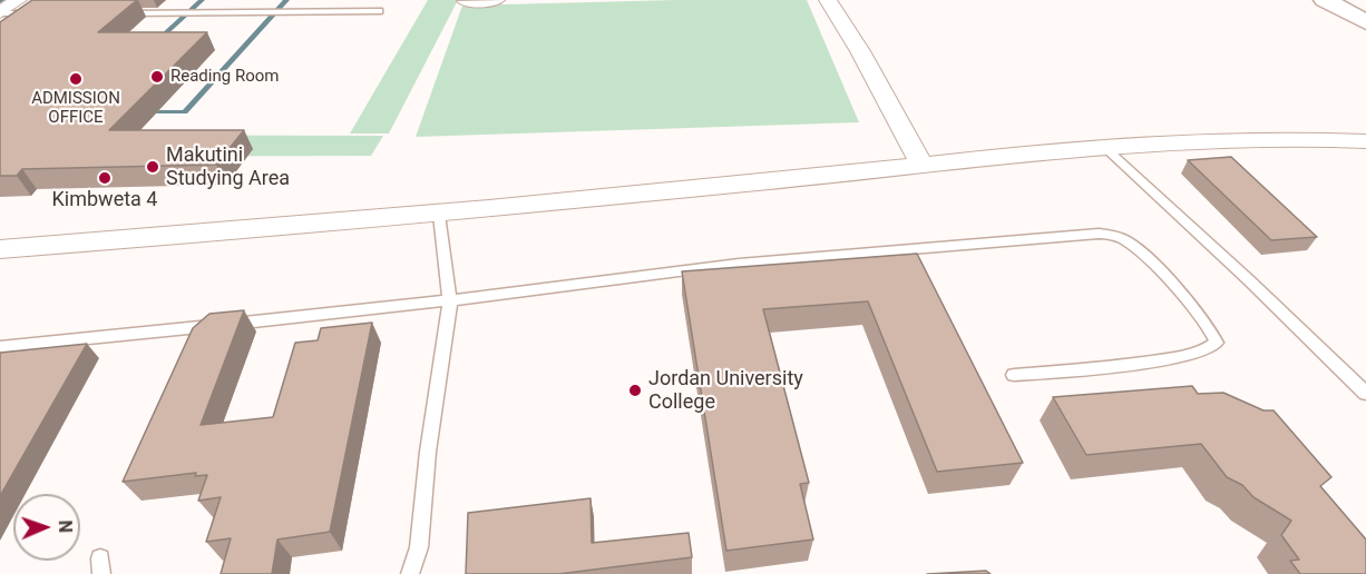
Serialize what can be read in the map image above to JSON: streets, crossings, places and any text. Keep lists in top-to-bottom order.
{
  "places": [
    "Reading Room",
    "ADMISSION OFFICE",
    "Makutini Studying Area",
    "Kimbweta 4",
    "Jordan University College"
  ],
  "north": "right"
}
